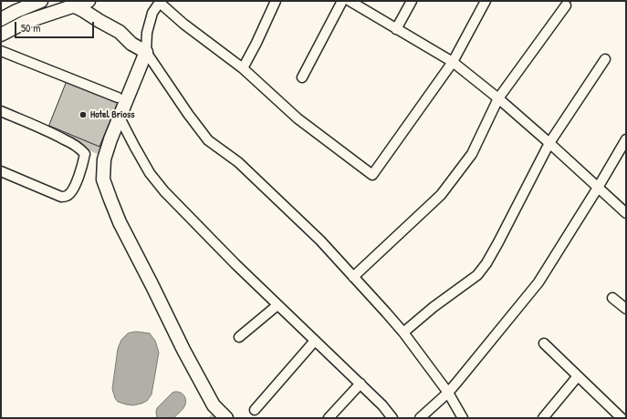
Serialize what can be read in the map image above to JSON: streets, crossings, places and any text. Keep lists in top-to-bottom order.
{
  "places": ["Hotel Brioss"],
  "scale_bar": "50 m"
}
